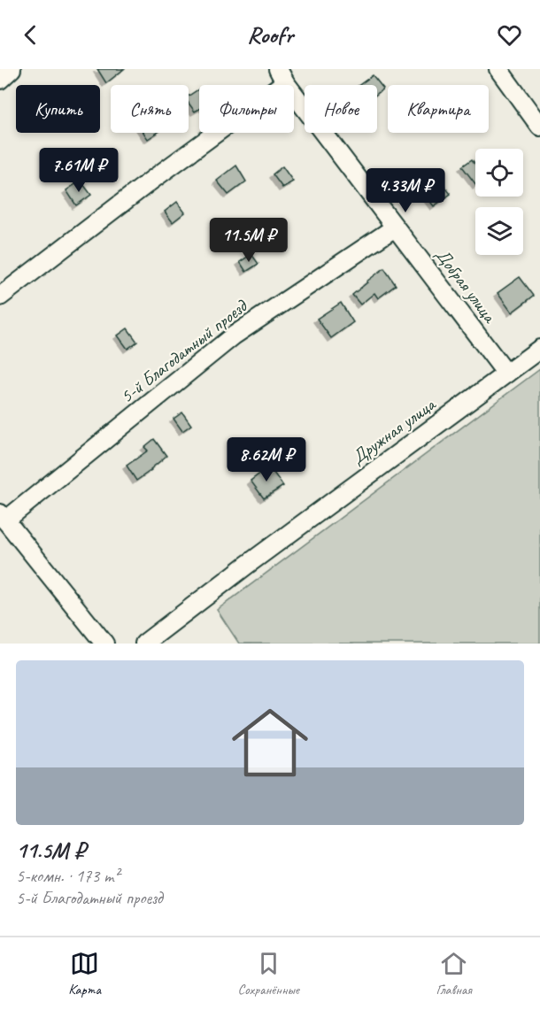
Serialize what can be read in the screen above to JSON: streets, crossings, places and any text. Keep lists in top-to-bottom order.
{
  "streets": {
    "street": ["Добрая улица", "5-й Благодатный проезд", "Дружная улица"]
  },
  "crossings": [
    ["Добрая улица", "5-й Благодатный проезд"],
    ["Добрая улица", "Дружная улица"]
  ],
  "page": {
    "header": "Roofr",
    "chip": [
      "Купить",
      "Снять",
      "Фильтры",
      "Новое",
      "Квартира"
    ],
    "price": [
      "7.61M ₽",
      "4.33M ₽",
      "11.5M ₽",
      "8.62M ₽"
    ],
    "list": [
      {
        "name": "11.5M ₽",
        "note": "5-комн. · 173 m² · 5-й Благодатный проезд"
      }
    ],
    "tabs": ["Карта", "Сохранённые", "Главная"]
  }
}
